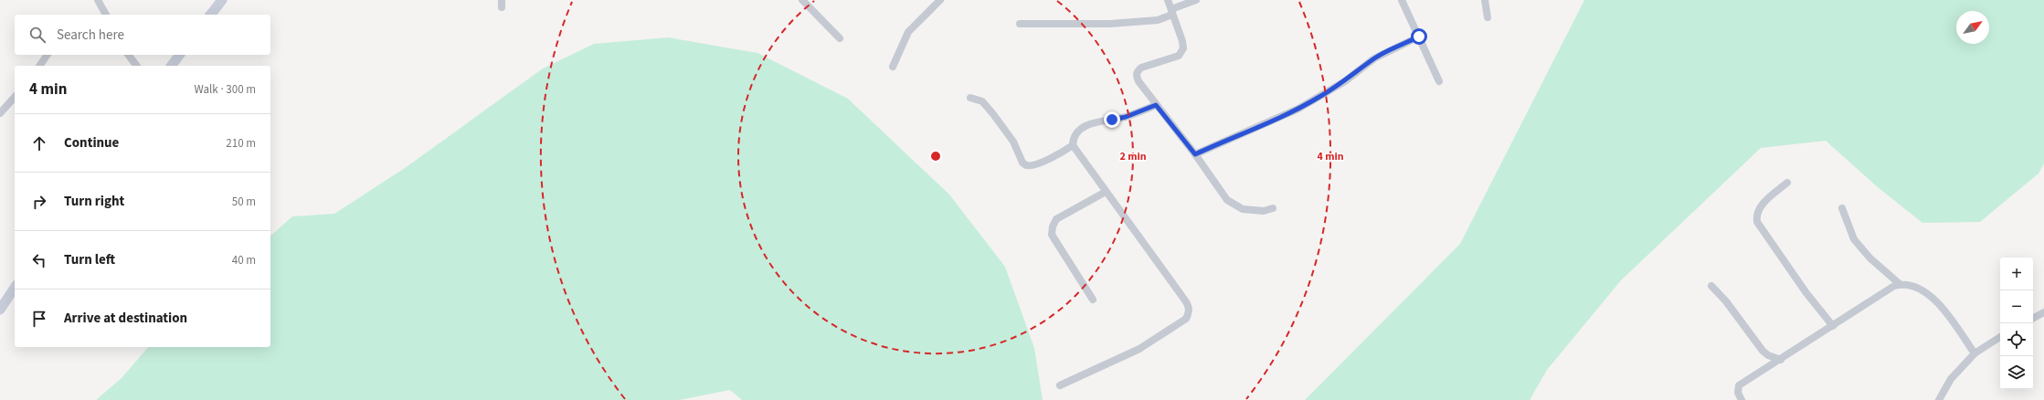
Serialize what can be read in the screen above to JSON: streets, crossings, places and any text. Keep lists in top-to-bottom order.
{
  "north": "top right",
  "page": {
    "search": "Search here",
    "heading": ["4 min", "Walk · 300 m"],
    "list": [
      ["Continue", "210 m"],
      ["Turn right", "50 m"],
      ["Turn left", "40 m"],
      "Arrive at destination"
    ],
    "map_buttons": ["+", "−"]
  },
  "rings": ["2 min", "4 min"]
}
